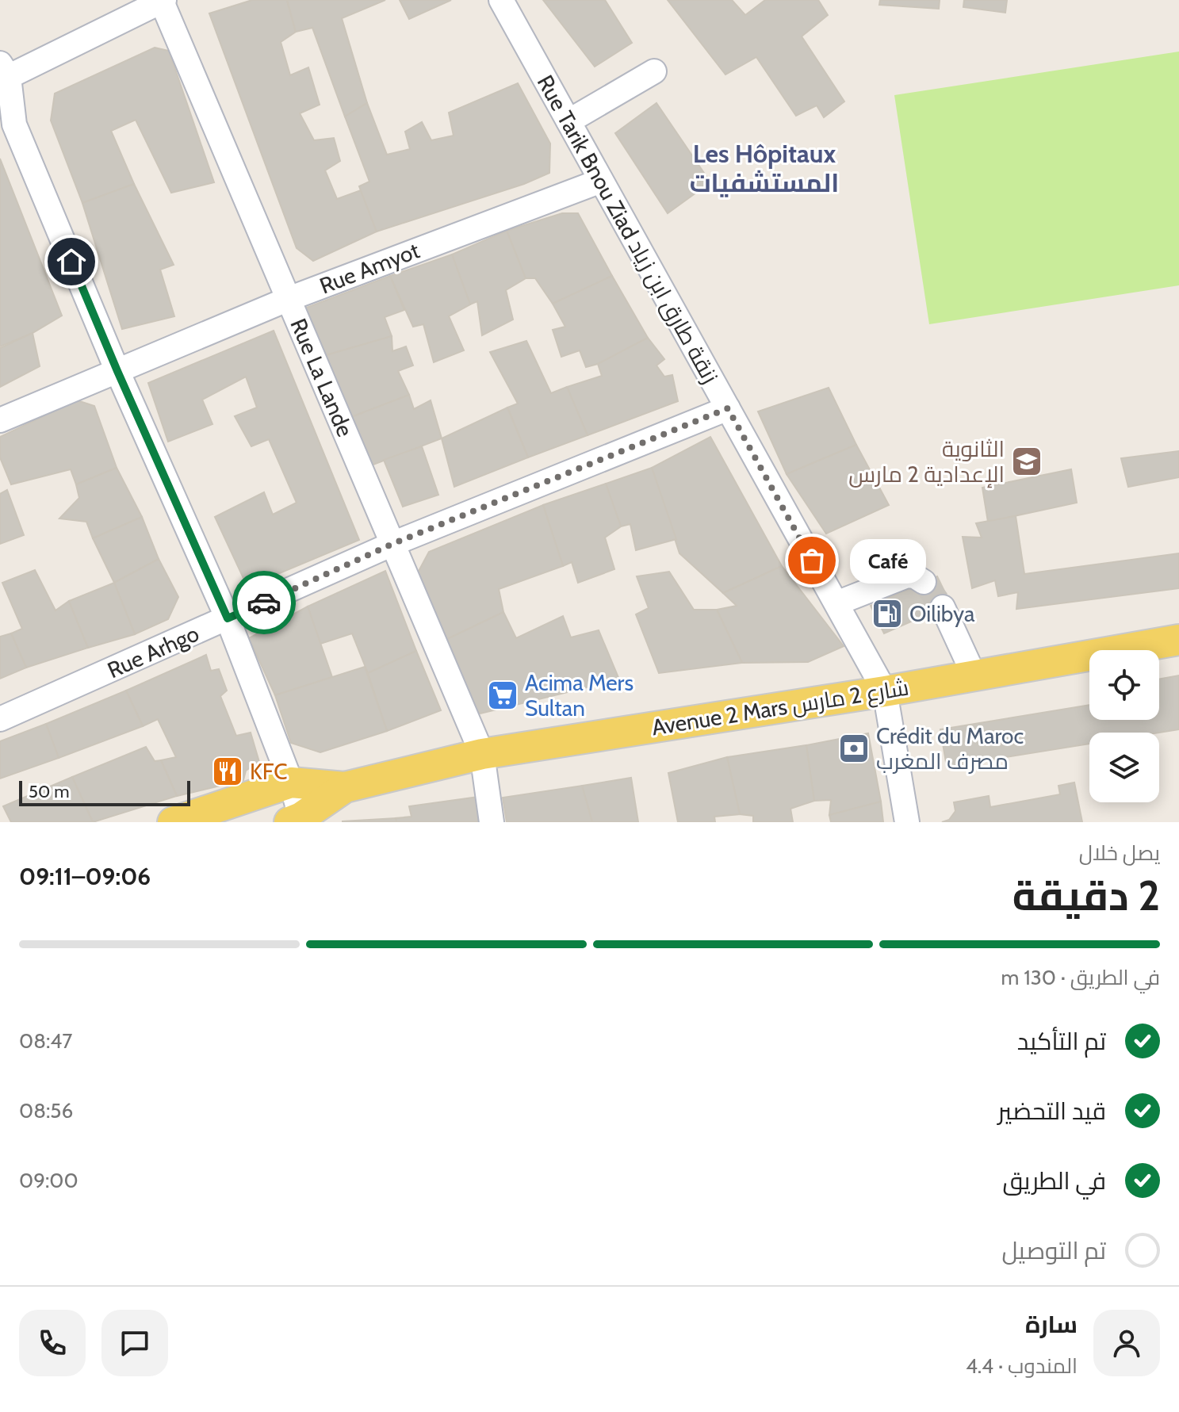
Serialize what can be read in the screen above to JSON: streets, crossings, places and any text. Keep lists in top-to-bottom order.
{
  "streets": {
    "main road": ["Avenue 2 Mars شارع 2 مارس"],
    "street": [
      "Rue Tarik Bnou Ziad زنقة طارق ابن زياد",
      "Rue Amyot",
      "Rue La Lande",
      "Rue Arhgo"
    ]
  },
  "crossings": [
    ["Rue Tarik Bnou Ziad زنقة طارق ابن زياد", "Rue Amyot"],
    ["Rue Tarik Bnou Ziad زنقة طارق ابن زياد", "Rue Arhgo"],
    ["Rue Tarik Bnou Ziad زنقة طارق ابن زياد", "Avenue 2 Mars شارع 2 مارس"],
    ["Rue Amyot", "Rue La Lande"],
    ["Rue La Lande", "Rue Arhgo"],
    ["Rue La Lande", "Avenue 2 Mars شارع 2 مارس"]
  ],
  "districts": ["Les Hôpitaux المستشفيات"],
  "places": {
    "school or university": ["الثانوية الإعدادية 2 مارس"],
    "other": ["Café"],
    "fuel station": ["Oilibya"],
    "supermarket": ["Acima Mers Sultan"],
    "bank": ["Crédit du Maroc مصرف المغرب"],
    "restaurant": ["KFC"]
  },
  "scale_bar": "50 m",
  "page": {
    "bubble": "Café",
    "scale": "50 m",
    "heading": ["2 دقيقة", "يصل خلال", "09:06–09:11"],
    "panel": ["سارة", "المندوب · 4.4"],
    "bar": "في الطريق · 130 m",
    "list": [
      ["تم التأكيد", "08:47"],
      ["قيد التحضير", "08:56"],
      ["في الطريق", "09:00"],
      "تم التوصيل"
    ]
  }
}
